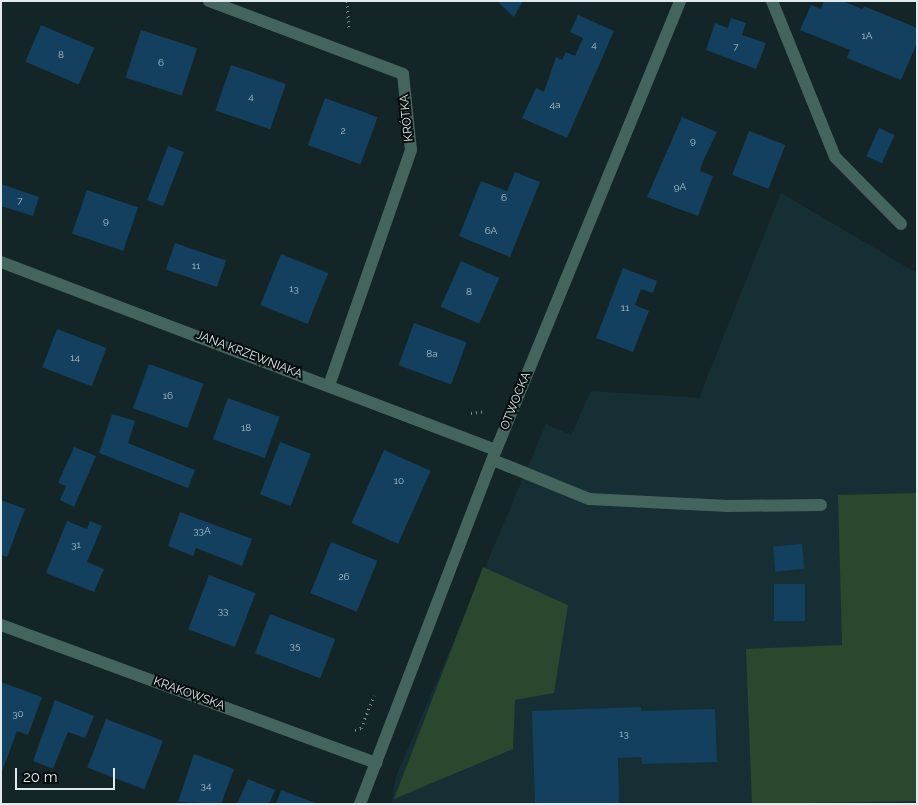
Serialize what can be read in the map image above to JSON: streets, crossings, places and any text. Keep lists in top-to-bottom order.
{
  "streets": {
    "street": [
      "KRÓTKA",
      "JANA KRZEWNIAKA",
      "OTWOCKA",
      "KRAKOWSKA"
    ]
  },
  "crossings": [
    ["KRÓTKA", "JANA KRZEWNIAKA"],
    ["JANA KRZEWNIAKA", "OTWOCKA"],
    ["OTWOCKA", "KRAKOWSKA"]
  ],
  "house_numbers": [
    "1A",
    "4",
    "7",
    "8",
    "6",
    "4",
    "4a",
    "2",
    "9",
    "9A",
    "6",
    "7",
    "9",
    "6A",
    "11",
    "13",
    "8",
    "11",
    "8a",
    "14",
    "16",
    "18",
    "10",
    "33A",
    "31",
    "26",
    "33",
    "35",
    "30",
    "13",
    "34"
  ],
  "scale_bar": "20 m"
}
